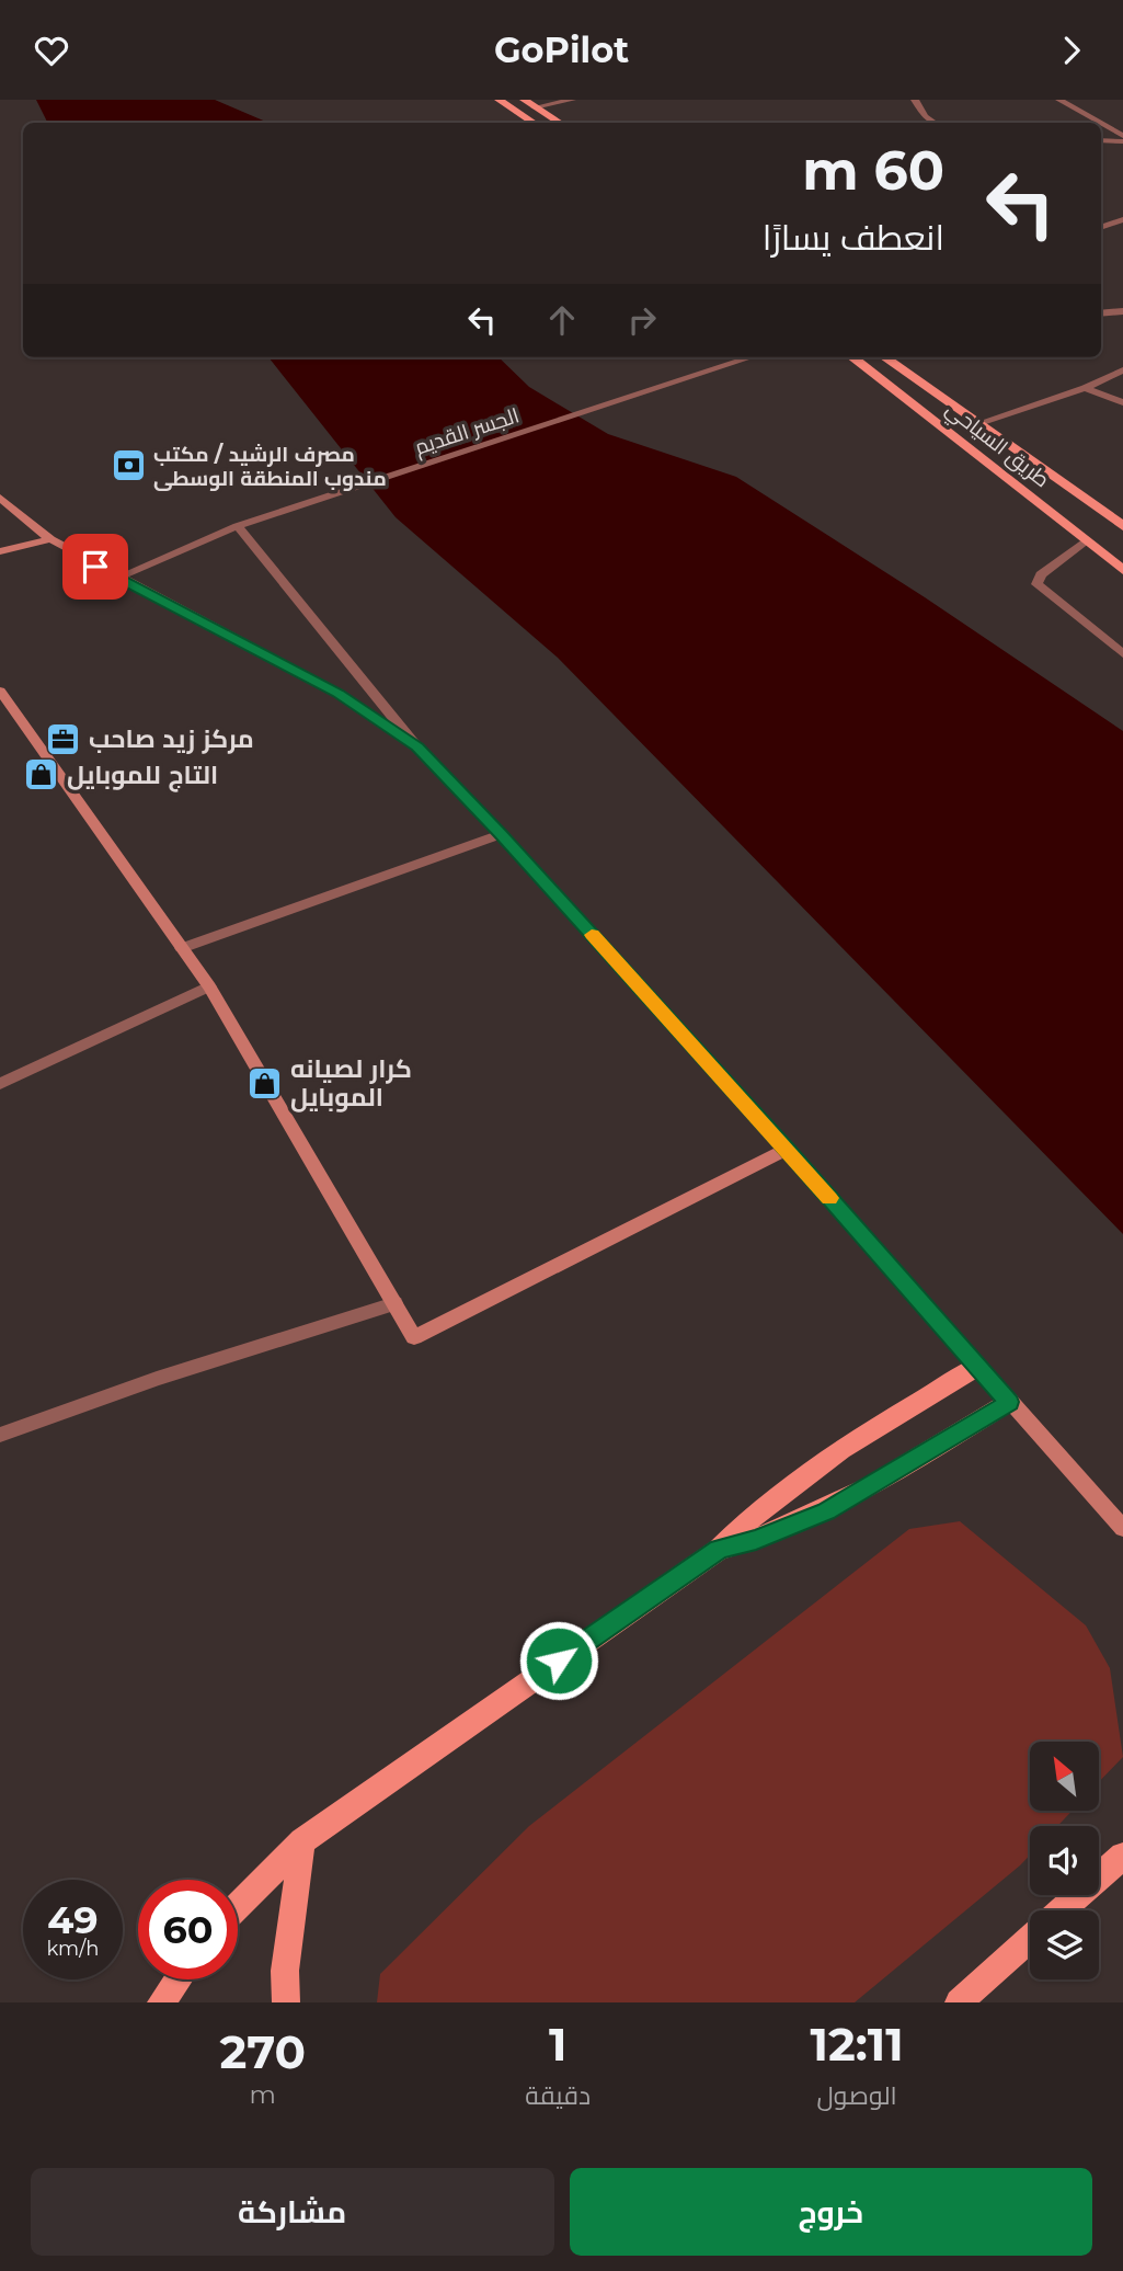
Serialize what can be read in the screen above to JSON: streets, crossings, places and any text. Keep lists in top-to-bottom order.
{
  "streets": {
    "main road": ["طريق السياحي"],
    "street": ["الجسر القديم"]
  },
  "places": {
    "bank": ["مصرف الرشيد / مكتب مندوب المنطقة الوسطى"],
    "office": ["مركز زيد صاحب"],
    "shop": ["التاج للموبايل", "كرار لصيانه الموبايل"]
  },
  "north": "top left",
  "page": {
    "header": "GoPilot",
    "turn": ["60 m", "انعطف يسارًا"],
    "speed": "49 km/h",
    "limit": "60",
    "eta": [
      "12:11",
      "الوصول",
      "1",
      "دقيقة",
      "270",
      "m"
    ],
    "buttons": ["خروج", "مشاركة"]
  }
}
